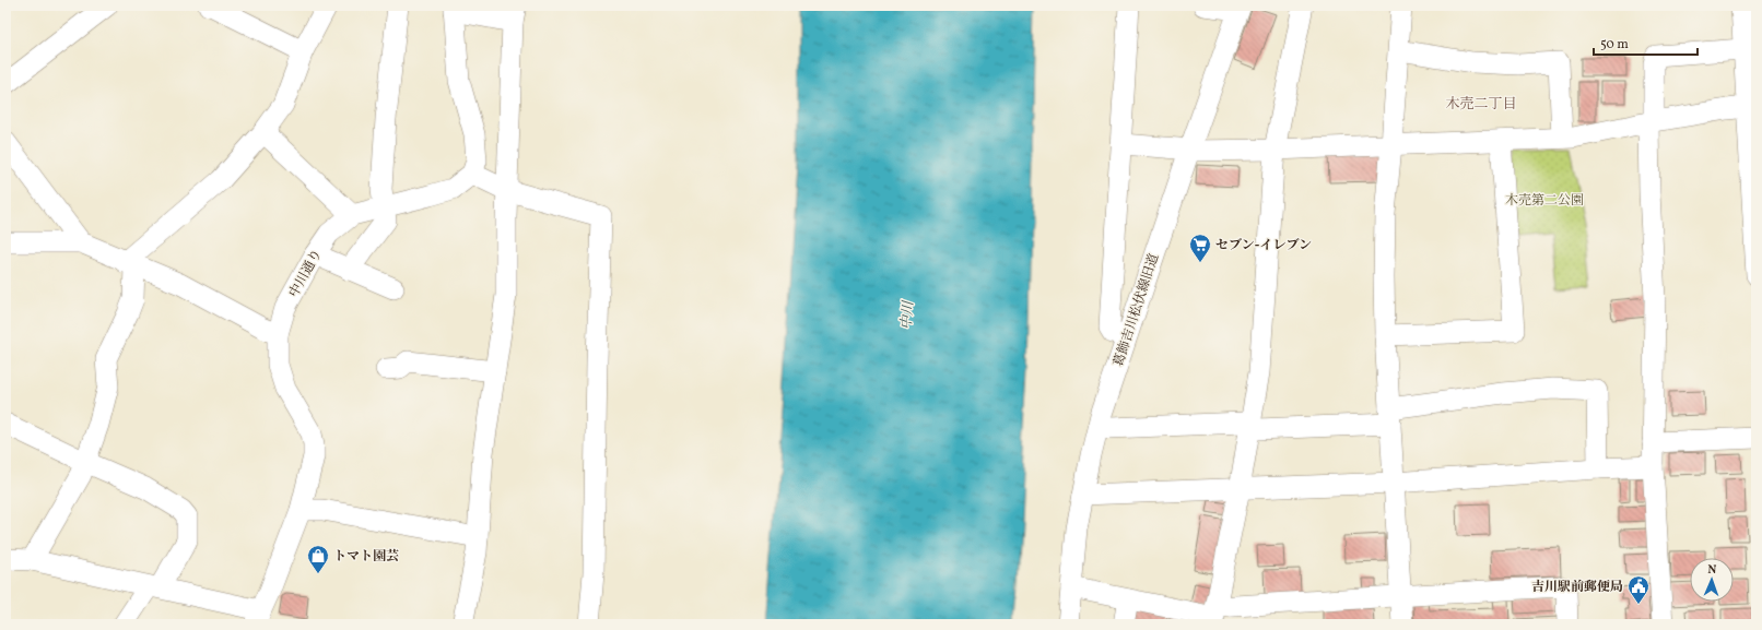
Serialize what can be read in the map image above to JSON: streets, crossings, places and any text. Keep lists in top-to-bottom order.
{
  "streets": {
    "street": ["中川通り", "葛飾吉川松伏線旧道"]
  },
  "districts": ["木売二丁目"],
  "water": ["中川"],
  "parks": ["木売第二公園"],
  "places": {
    "supermarket": ["セブン-イレブン"],
    "shop": ["トマト園芸"],
    "public building": ["吉川駅前郵便局"]
  },
  "scale_bar": "50 m",
  "north": "top"
}
